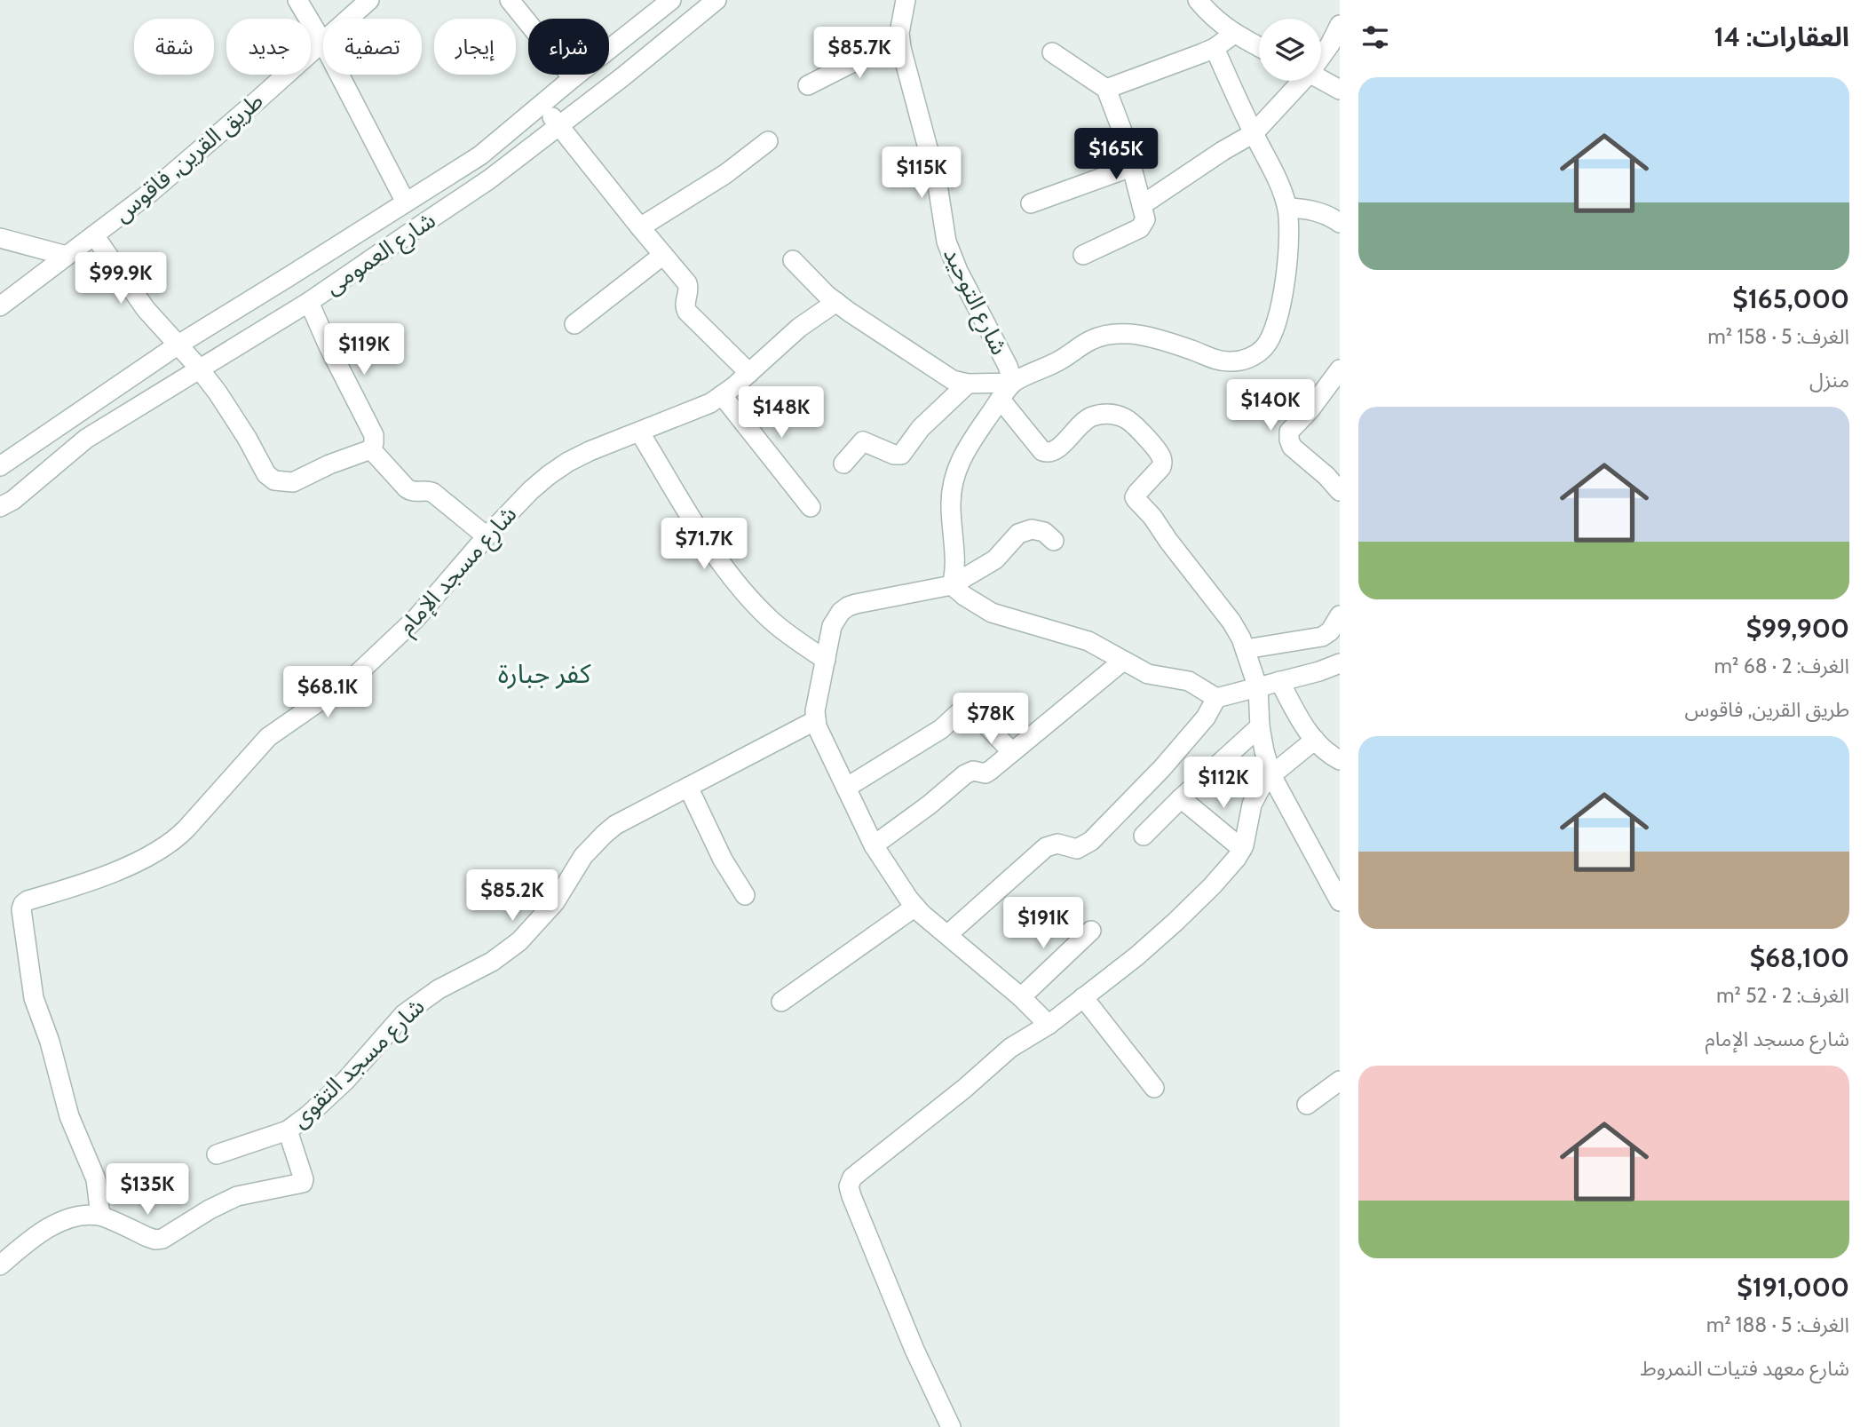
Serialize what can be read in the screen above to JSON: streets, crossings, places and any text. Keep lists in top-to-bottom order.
{
  "streets": {
    "street": [
      "طريق القرين, فاقوس",
      "شارع العمومى",
      "شارع التوحيد",
      "شارع مسجد الإمام",
      "شارع مسجد التقوى"
    ]
  },
  "districts": ["كفر جبارة"],
  "page": {
    "heading": "العقارات: 14",
    "chip": [
      "شراء",
      "إيجار",
      "تصفية",
      "جديد",
      "شقة"
    ],
    "price": [
      "$85.7K",
      "$165K",
      "$115K",
      "$99.9K",
      "$119K",
      "$140K",
      "$148K",
      "$71.7K",
      "$68.1K",
      "$78K",
      "$112K",
      "$85.2K",
      "$191K",
      "$135K"
    ],
    "list": [
      {
        "name": "$165,000",
        "note": "الغرف: 5 · 158 m² · منزل"
      },
      {
        "name": "$99,900",
        "note": "الغرف: 2 · 68 m² · طريق القرين, فاقوس"
      },
      {
        "name": "$68,100",
        "note": "الغرف: 2 · 52 m² · شارع مسجد الإمام"
      },
      {
        "name": "$191,000",
        "note": "الغرف: 5 · 188 m² · شارع معهد فتيات النمروط"
      }
    ]
  }
}
